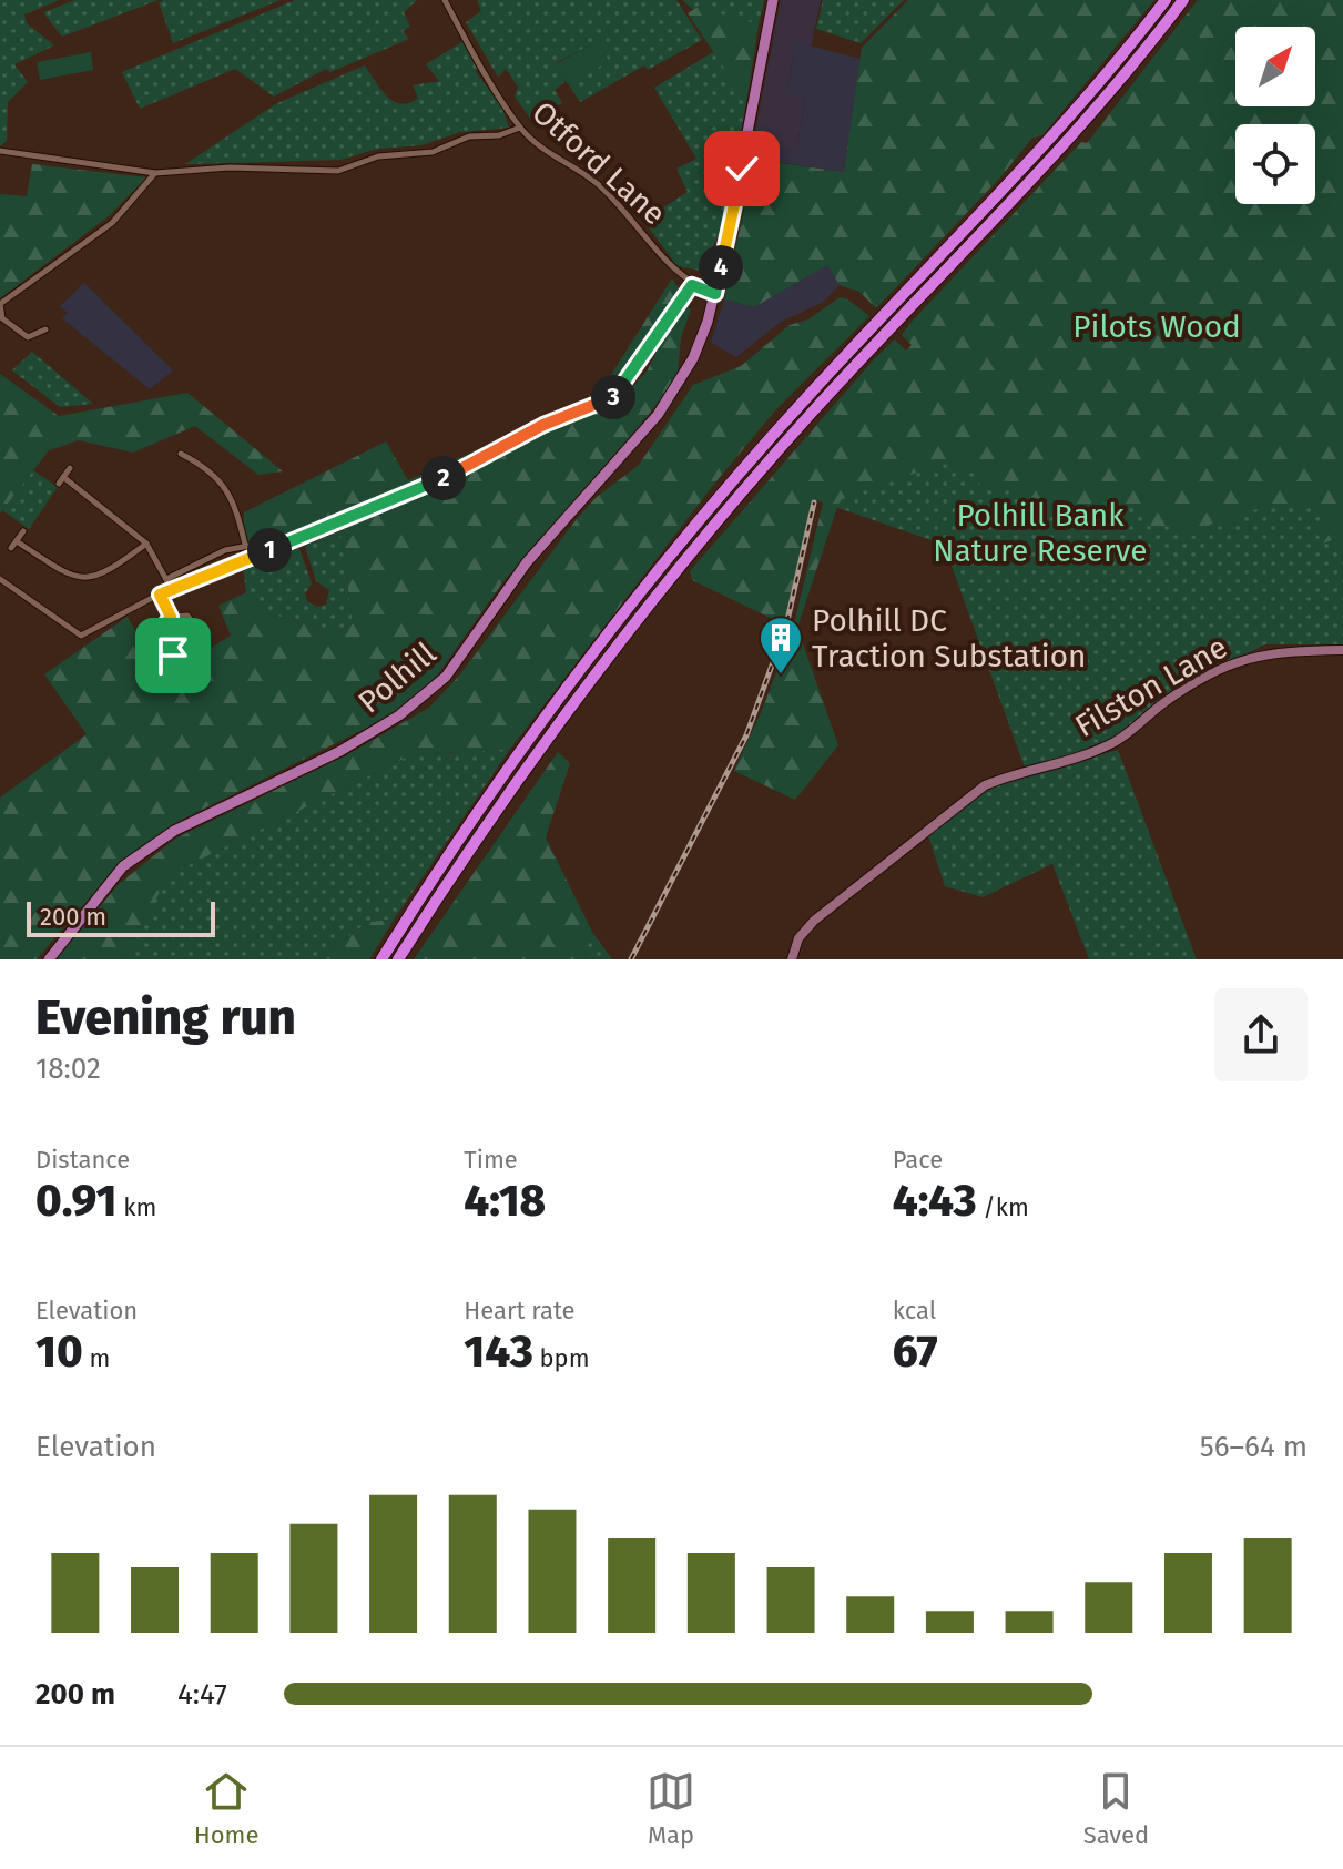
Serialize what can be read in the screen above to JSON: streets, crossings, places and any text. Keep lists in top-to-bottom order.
{
  "streets": {
    "main road": ["Polhill"],
    "street": ["Otford Lane", "Filston Lane"]
  },
  "crossings": [
    ["Otford Lane", "Polhill"]
  ],
  "parks": ["Pilots Wood", "Polhill Bank Nature Reserve"],
  "places": {
    "building": ["Polhill DC Traction Substation"]
  },
  "scale_bar": "200 m",
  "north": "top right",
  "page": {
    "pins": [
      "4",
      "3",
      "2",
      "1"
    ],
    "scale": "200 m",
    "heading": ["Evening run", "18:02"],
    "stats": [
      ["Distance", "0.91 km"],
      ["Time", "4:18"],
      ["Pace", "4:43 /km"],
      ["Elevation", "10 m"],
      ["Heart rate", "143 bpm"],
      ["kcal", "67"]
    ],
    "chart": ["Elevation", "56–64 m"],
    "list": [
      {
        "name": "200 m",
        "note": "4:47"
      }
    ],
    "tabs": ["Home", "Map", "Saved"]
  }
}
